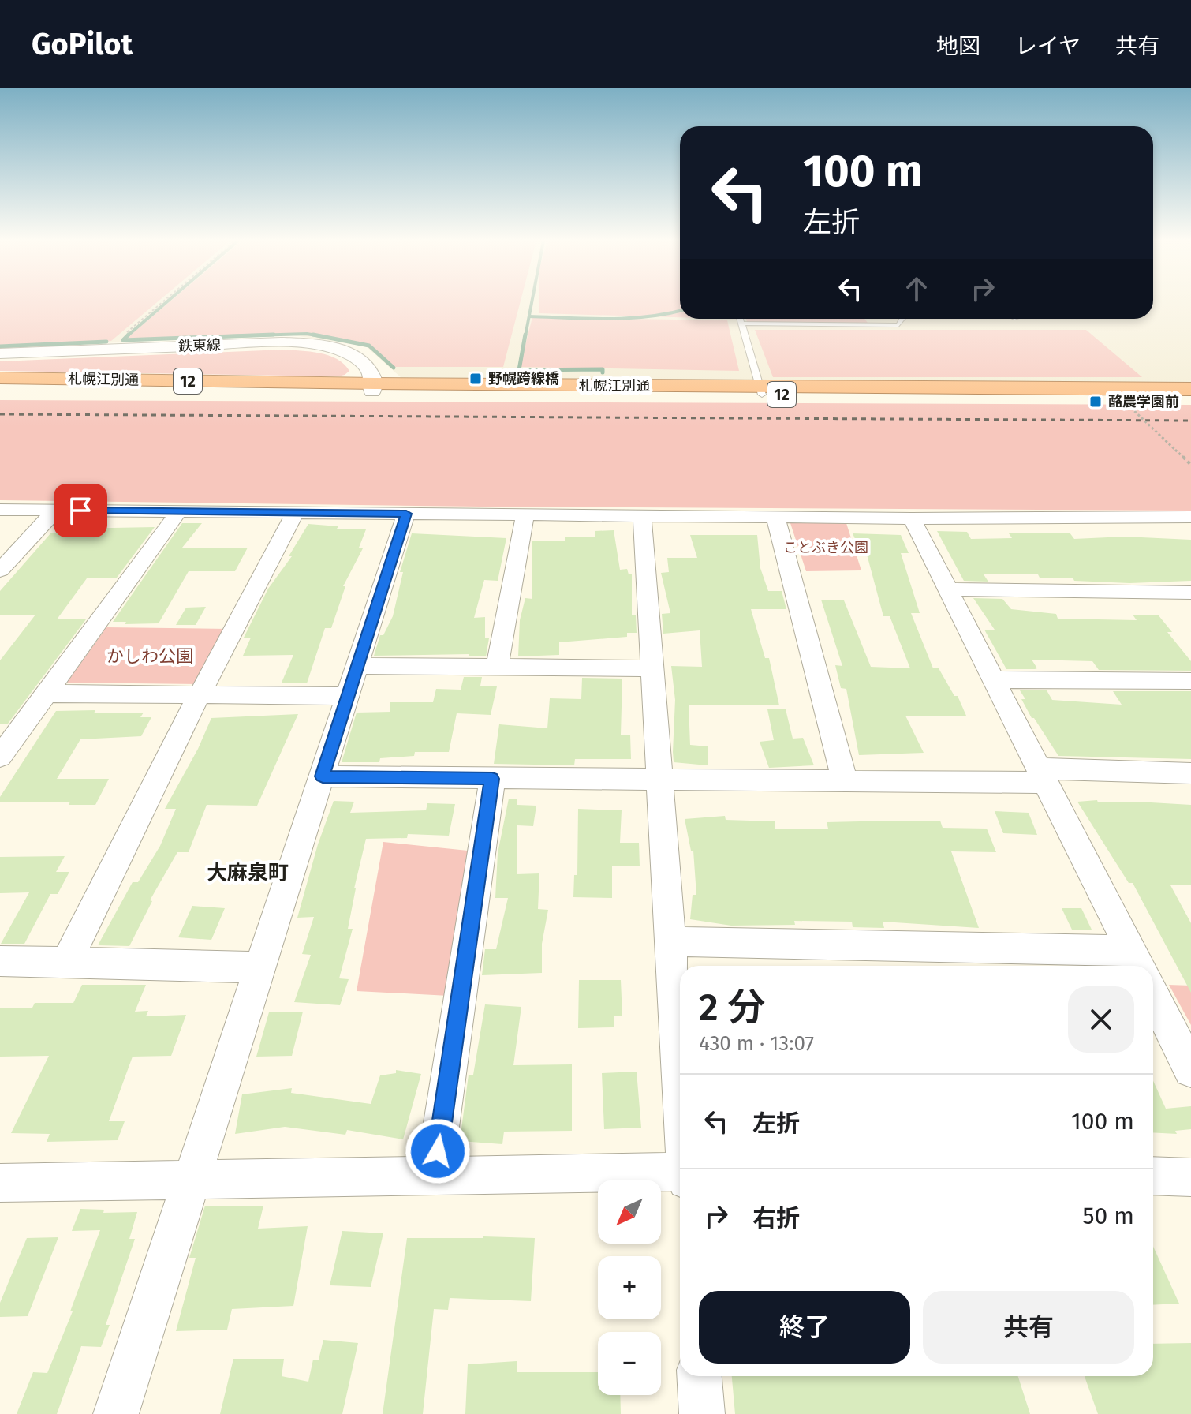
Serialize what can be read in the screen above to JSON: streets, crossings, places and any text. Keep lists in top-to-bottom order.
{
  "streets": {
    "highway": ["札幌江別通", "12"],
    "street": ["鉄東線"]
  },
  "crossings": [
    ["鉄東線", "札幌江別通"]
  ],
  "districts": ["大麻泉町"],
  "parks": ["ことぶき公園", "かしわ公園"],
  "places": {
    "transit": ["野幌跨線橋", "酪農学園前"]
  },
  "north": "bottom left",
  "page": {
    "header": "GoPilot",
    "nav": ["地図", "レイヤ", "共有"],
    "turn": ["100 m", "左折"],
    "heading": ["2 分", "430 m · 13:07"],
    "list": [
      {
        "name": "左折",
        "value": "100 m"
      },
      {
        "name": "右折",
        "value": "50 m"
      }
    ],
    "map_buttons": ["+", "−"],
    "buttons": ["終了", "共有"]
  }
}
